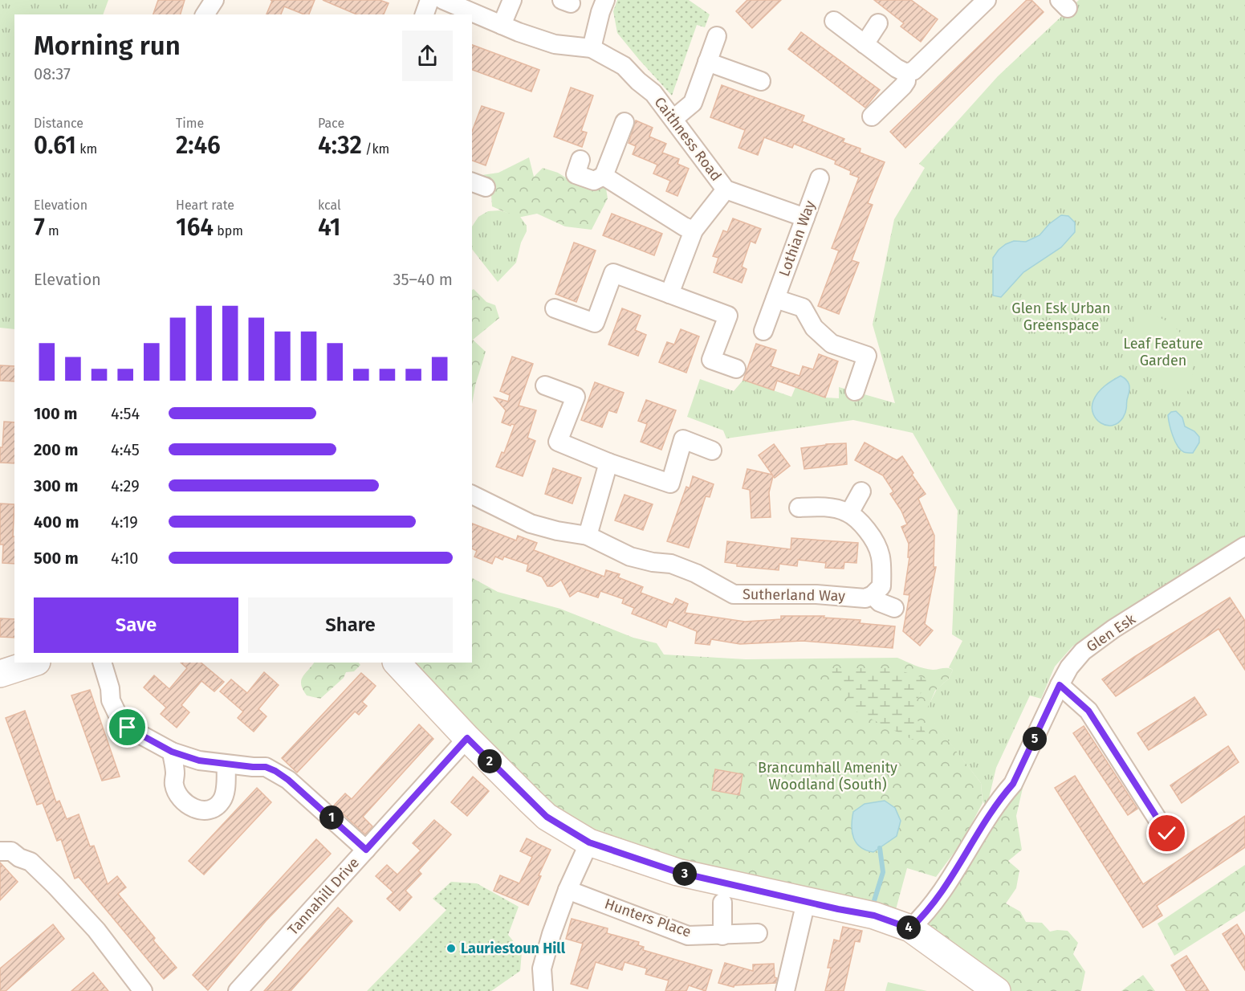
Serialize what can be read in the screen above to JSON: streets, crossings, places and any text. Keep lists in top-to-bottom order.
{
  "streets": {
    "street": [
      "Caithness Road",
      "Lothian Way",
      "Sutherland Way",
      "Glen Esk",
      "Tannahill Drive",
      "Hunters Place"
    ]
  },
  "crossings": [
    ["Caithness Road", "Lothian Way"]
  ],
  "parks": ["Glen Esk Urban Greenspace", "Leaf Feature Garden", "Brancumhall Amenity Woodland (South)"],
  "places": ["Lauriestoun Hill"],
  "page": {
    "heading": ["Morning run", "08:37"],
    "stats": [
      ["Distance", "0.61 km"],
      ["Time", "2:46"],
      ["Pace", "4:32 /km"],
      ["Elevation", "7 m"],
      ["Heart rate", "164 bpm"],
      ["kcal", "41"]
    ],
    "chart": ["Elevation", "35–40 m"],
    "list": [
      {
        "name": "100 m",
        "note": "4:54"
      },
      {
        "name": "200 m",
        "note": "4:45"
      },
      {
        "name": "300 m",
        "note": "4:29"
      },
      {
        "name": "400 m",
        "note": "4:19"
      },
      {
        "name": "500 m",
        "note": "4:10"
      }
    ],
    "buttons": ["Save", "Share"],
    "pins": [
      "5",
      "2",
      "1",
      "3",
      "4"
    ]
  }
}
